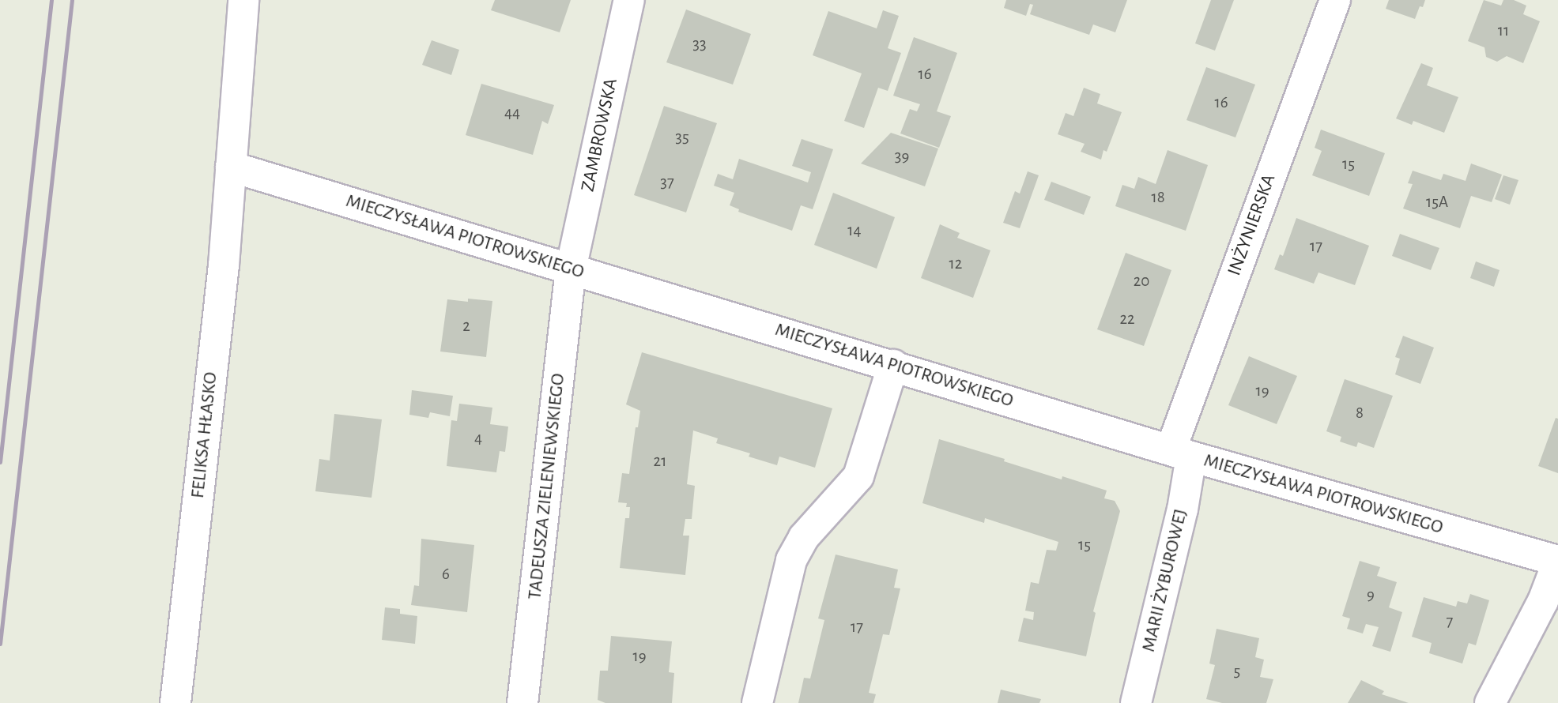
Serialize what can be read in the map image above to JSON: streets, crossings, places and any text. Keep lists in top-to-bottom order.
{
  "streets": {
    "street": [
      "ZAMBROWSKA",
      "INŻYNIERSKA",
      "MIECZYSŁAWA PIOTROWSKIEGO",
      "FELIKSA HŁASKO",
      "TADEUSZA ZIELENIEWSKIEGO",
      "MARII ŻYBUROWEJ"
    ]
  },
  "crossings": [
    ["ZAMBROWSKA", "MIECZYSŁAWA PIOTROWSKIEGO"],
    ["ZAMBROWSKA", "TADEUSZA ZIELENIEWSKIEGO"],
    ["INŻYNIERSKA", "MIECZYSŁAWA PIOTROWSKIEGO"],
    ["INŻYNIERSKA", "MARII ŻYBUROWEJ"],
    ["MIECZYSŁAWA PIOTROWSKIEGO", "FELIKSA HŁASKO"],
    ["MIECZYSŁAWA PIOTROWSKIEGO", "TADEUSZA ZIELENIEWSKIEGO"],
    ["MIECZYSŁAWA PIOTROWSKIEGO", "MARII ŻYBUROWEJ"]
  ],
  "house_numbers": [
    "11",
    "33",
    "16",
    "16",
    "44",
    "35",
    "39",
    "15",
    "37",
    "18",
    "15A",
    "14",
    "17",
    "12",
    "20",
    "22",
    "2",
    "19",
    "8",
    "4",
    "21",
    "15",
    "6",
    "9",
    "7",
    "17",
    "19",
    "5"
  ]
}
